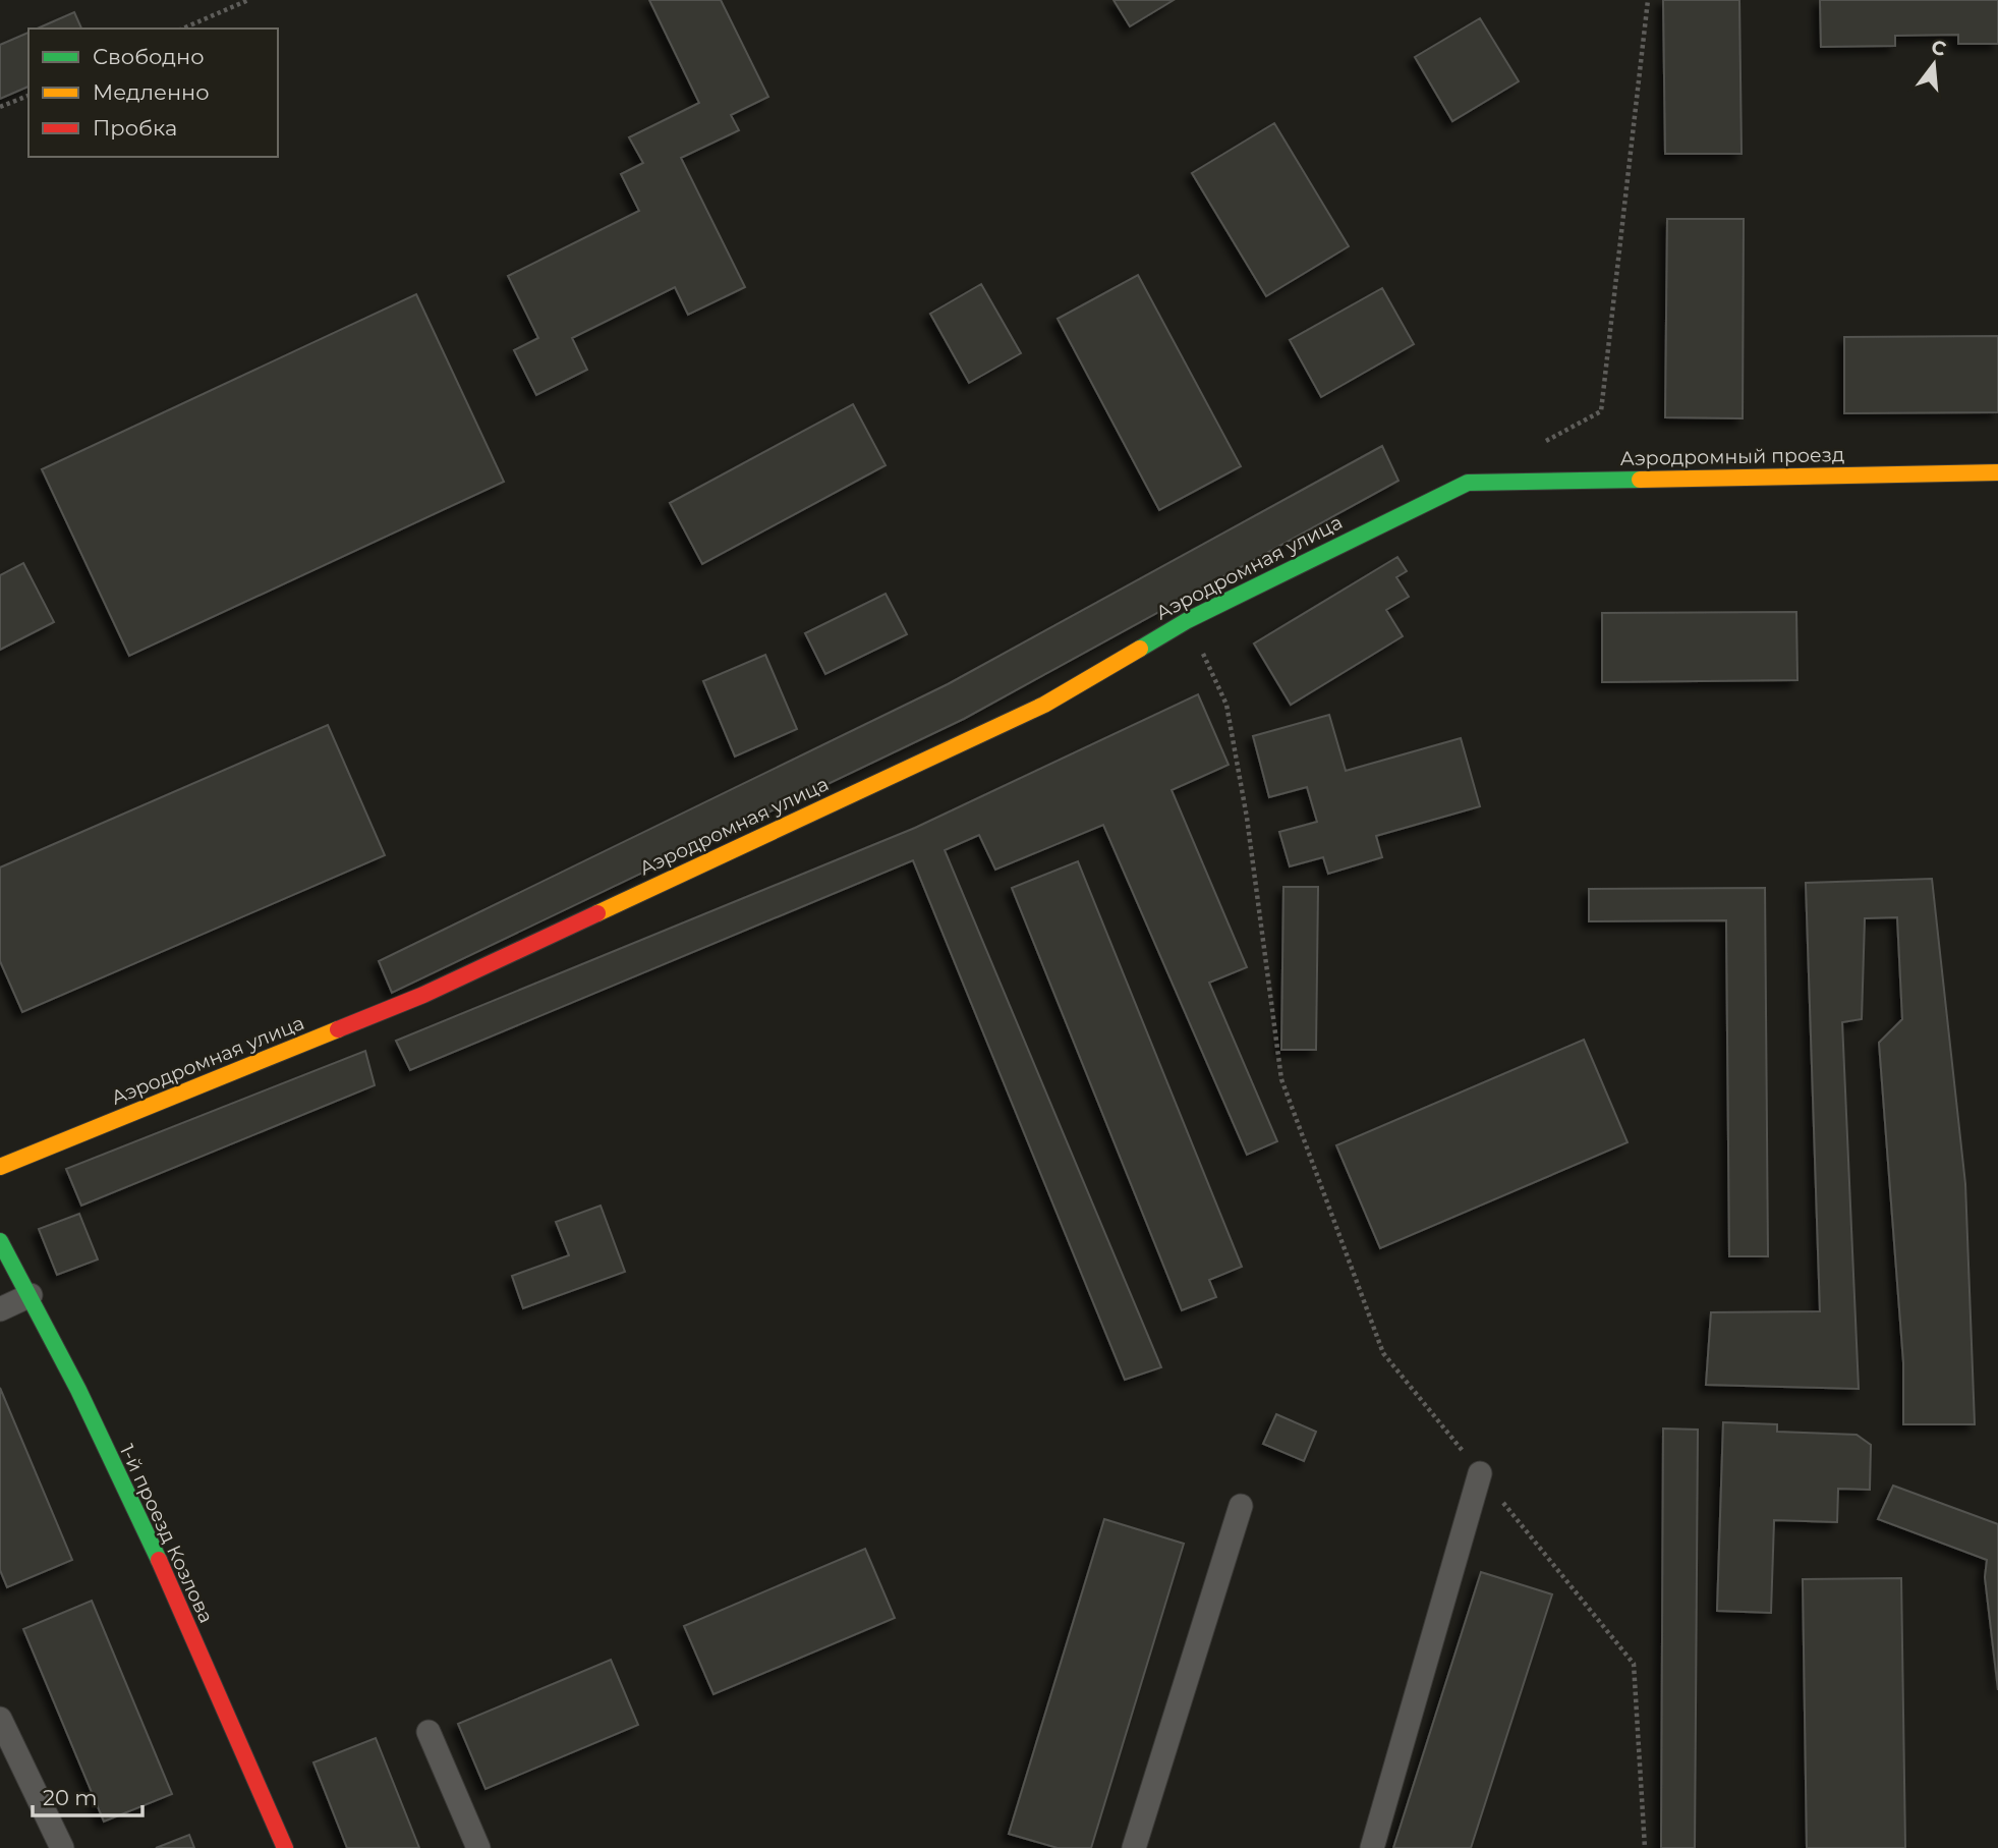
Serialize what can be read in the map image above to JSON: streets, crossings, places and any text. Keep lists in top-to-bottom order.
{
  "streets": {
    "street": ["Аэродромный проезд", "Аэродромная улица", "1-й проезд Козлова"]
  },
  "crossings": [
    ["Аэродромный проезд", "Аэродромная улица"]
  ],
  "legend": ["Свободно", "Медленно", "Пробка"],
  "scale_bar": "20 m",
  "north": "top"
}
